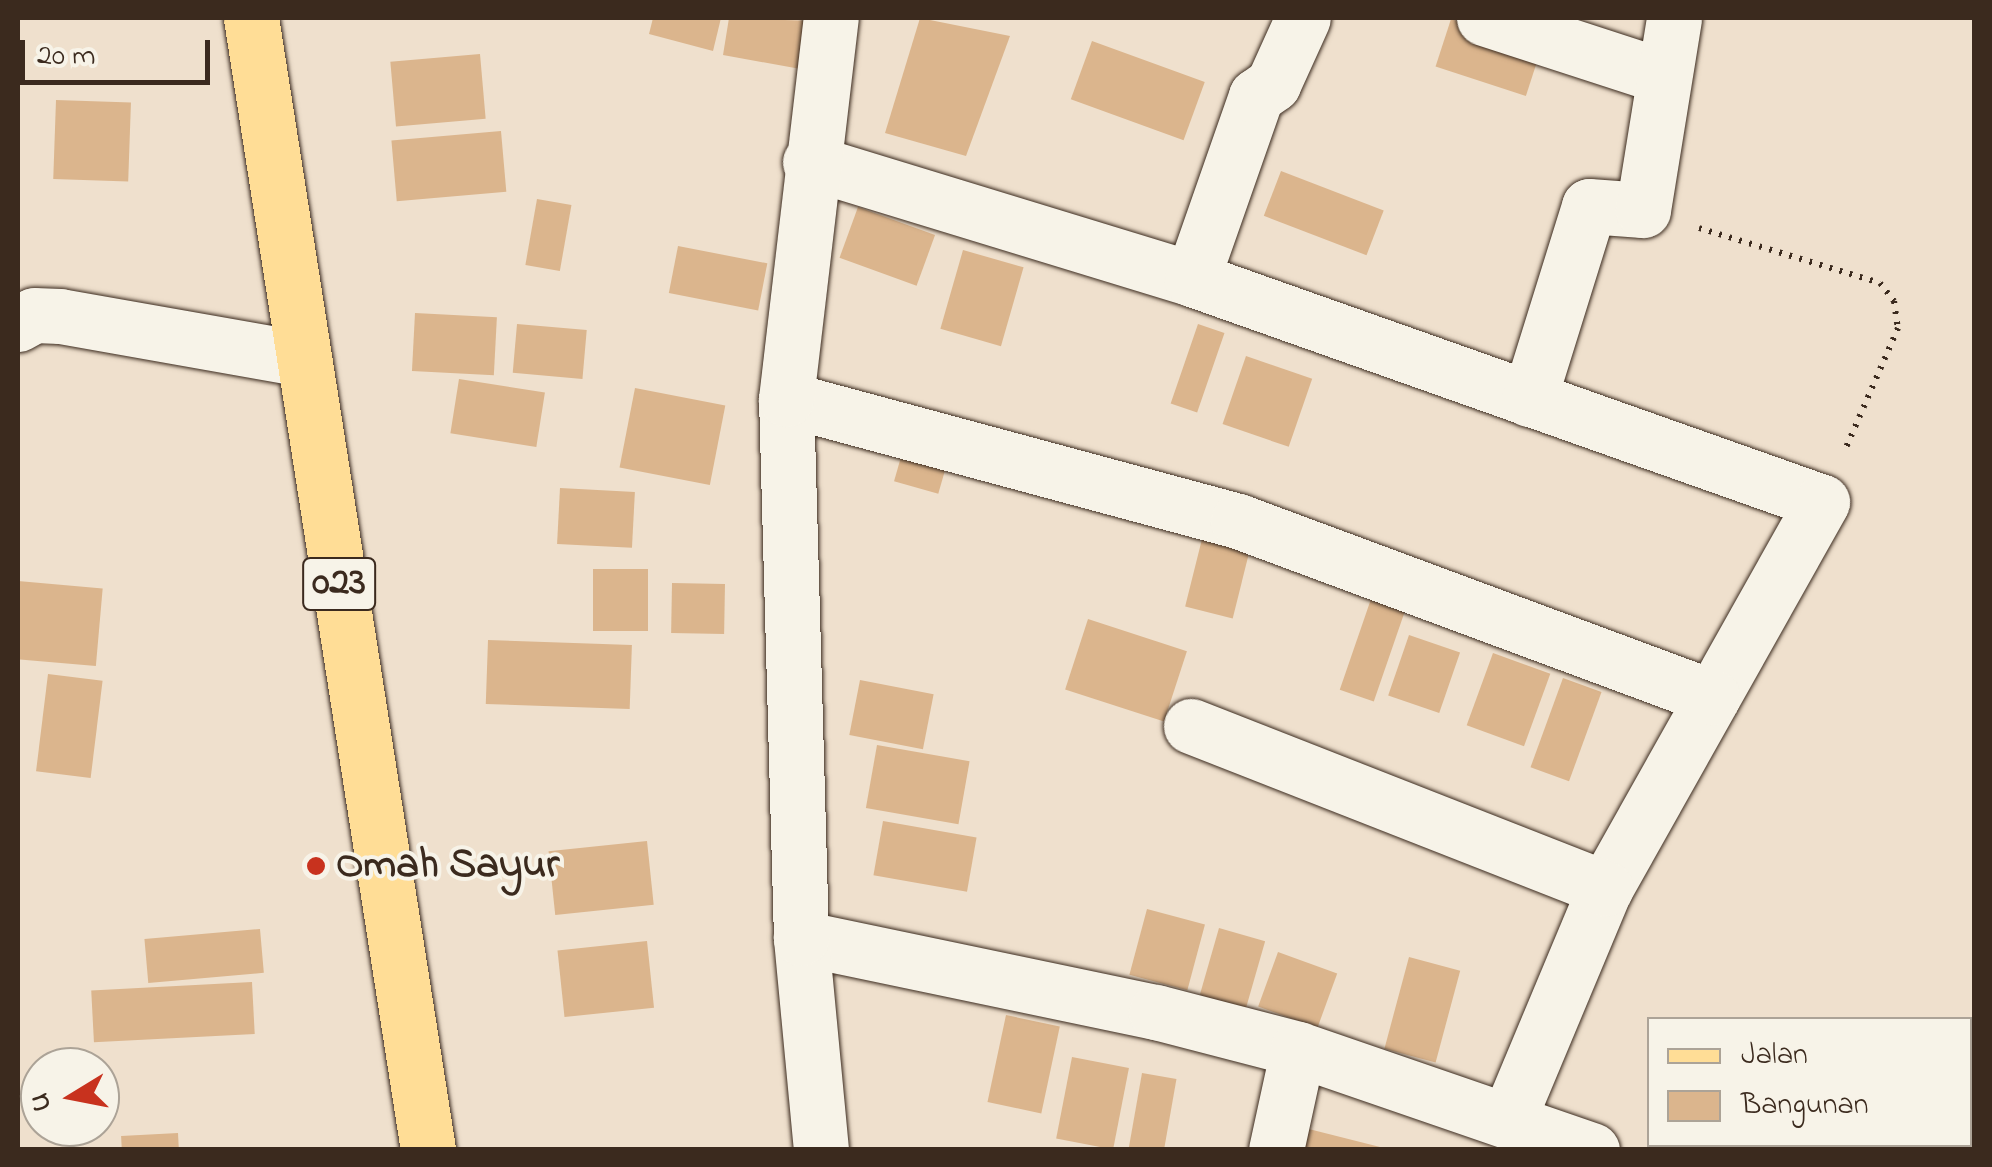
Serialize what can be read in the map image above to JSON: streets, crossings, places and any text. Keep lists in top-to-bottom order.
{
  "streets": {
    "main road": ["023"]
  },
  "places": ["Omah Sayur"],
  "legend": ["Jalan", "Bangunan"],
  "scale_bar": "20 m",
  "north": "left"
}
